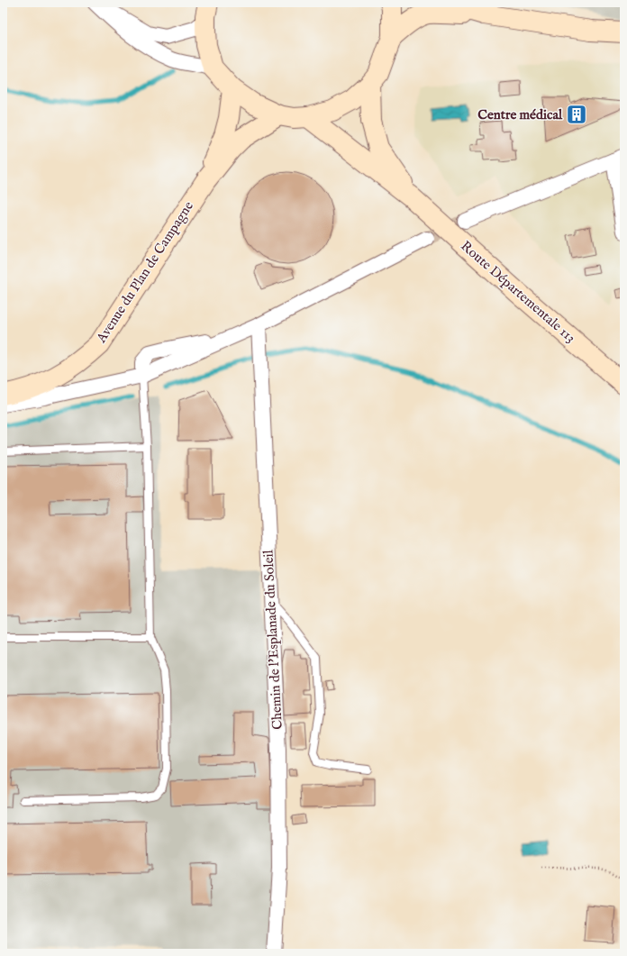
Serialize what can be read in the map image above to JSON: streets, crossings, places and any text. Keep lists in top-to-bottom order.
{
  "streets": {
    "main road": ["Avenue du Plan de Campagne", "Route Départementale 113"],
    "street": ["Chemin de l'Esplanade du Soleil"]
  },
  "places": {
    "building": ["Centre médical"]
  }
}
